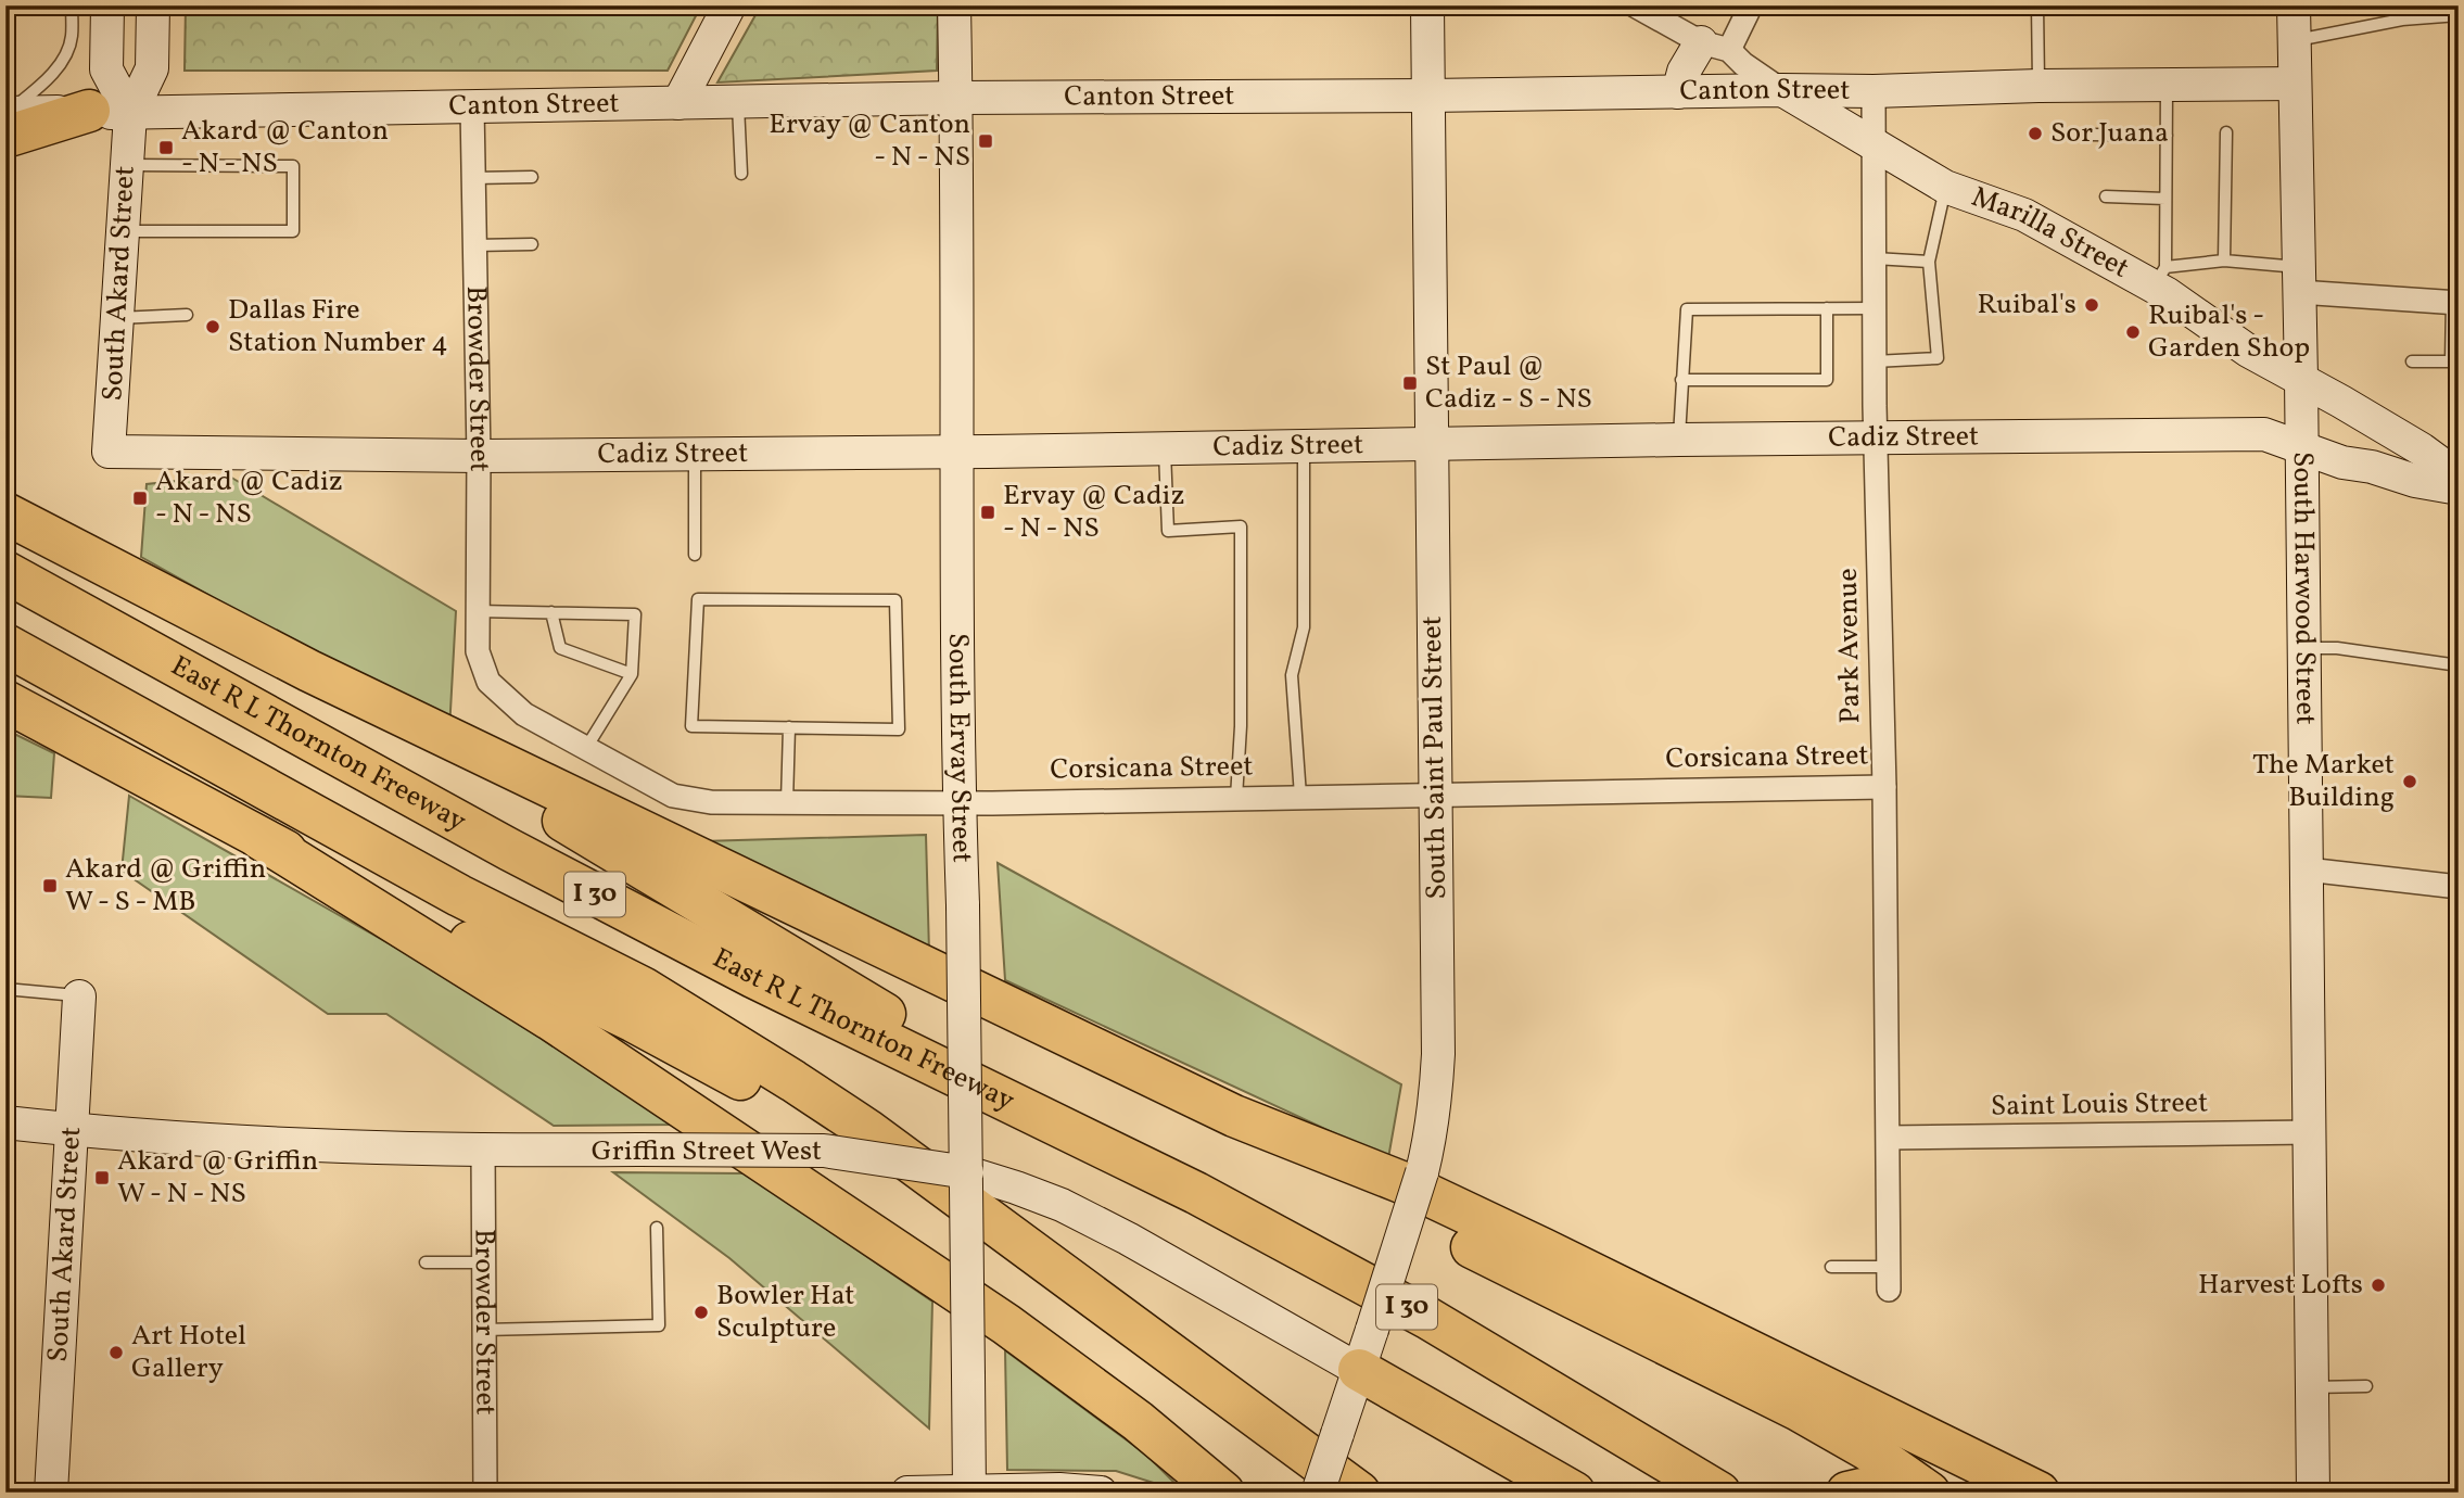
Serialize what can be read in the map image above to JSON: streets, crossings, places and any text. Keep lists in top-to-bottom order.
{
  "streets": {
    "highway": ["East R L Thornton Freeway", "I 30"],
    "main road": [
      "Canton Street",
      "Marilla Street",
      "South Akard Street",
      "Cadiz Street",
      "South Harwood Street",
      "South Ervay Street",
      "South Saint Paul Street",
      "Griffin Street West"
    ],
    "street": [
      "Browder Street",
      "Park Avenue",
      "Corsicana Street",
      "Saint Louis Street"
    ]
  },
  "crossings": [
    ["Canton Street", "Marilla Street"],
    ["Canton Street", "South Akard Street"],
    ["Canton Street", "Browder Street"],
    ["Canton Street", "South Harwood Street"],
    ["Canton Street", "Park Avenue"],
    ["Canton Street", "South Ervay Street"],
    ["Canton Street", "South Saint Paul Street"],
    ["Marilla Street", "South Harwood Street"],
    ["Marilla Street", "Park Avenue"],
    ["South Akard Street", "Cadiz Street"],
    ["South Akard Street", "Griffin Street West"],
    ["Browder Street", "Cadiz Street"],
    ["Browder Street", "Corsicana Street"],
    ["Browder Street", "Griffin Street West"],
    ["Cadiz Street", "South Harwood Street"],
    ["Cadiz Street", "Park Avenue"],
    ["Cadiz Street", "South Ervay Street"],
    ["Cadiz Street", "South Saint Paul Street"],
    ["South Harwood Street", "Saint Louis Street"],
    ["Park Avenue", "Corsicana Street"],
    ["Park Avenue", "Saint Louis Street"],
    ["South Ervay Street", "Corsicana Street"],
    ["South Ervay Street", "Griffin Street West"],
    ["South Saint Paul Street", "Corsicana Street"],
    ["South Saint Paul Street", "Griffin Street West"]
  ],
  "places": {
    "other": [
      "Sor Juana",
      "Ruibal's",
      "Dallas Fire Station Number 4",
      "Ruibal's - Garden Shop",
      "The Market Building",
      "Harvest Lofts",
      "Bowler Hat Sculpture",
      "Art Hotel Gallery"
    ],
    "transit": [
      "Ervay @ Canton - N - NS",
      "Akard @ Canton - N - NS",
      "St Paul @ Cadiz - S - NS",
      "Akard @ Cadiz - N - NS",
      "Ervay @ Cadiz - N - NS",
      "Akard @ Griffin W - S - MB",
      "Akard @ Griffin W - N - NS"
    ]
  }
}
